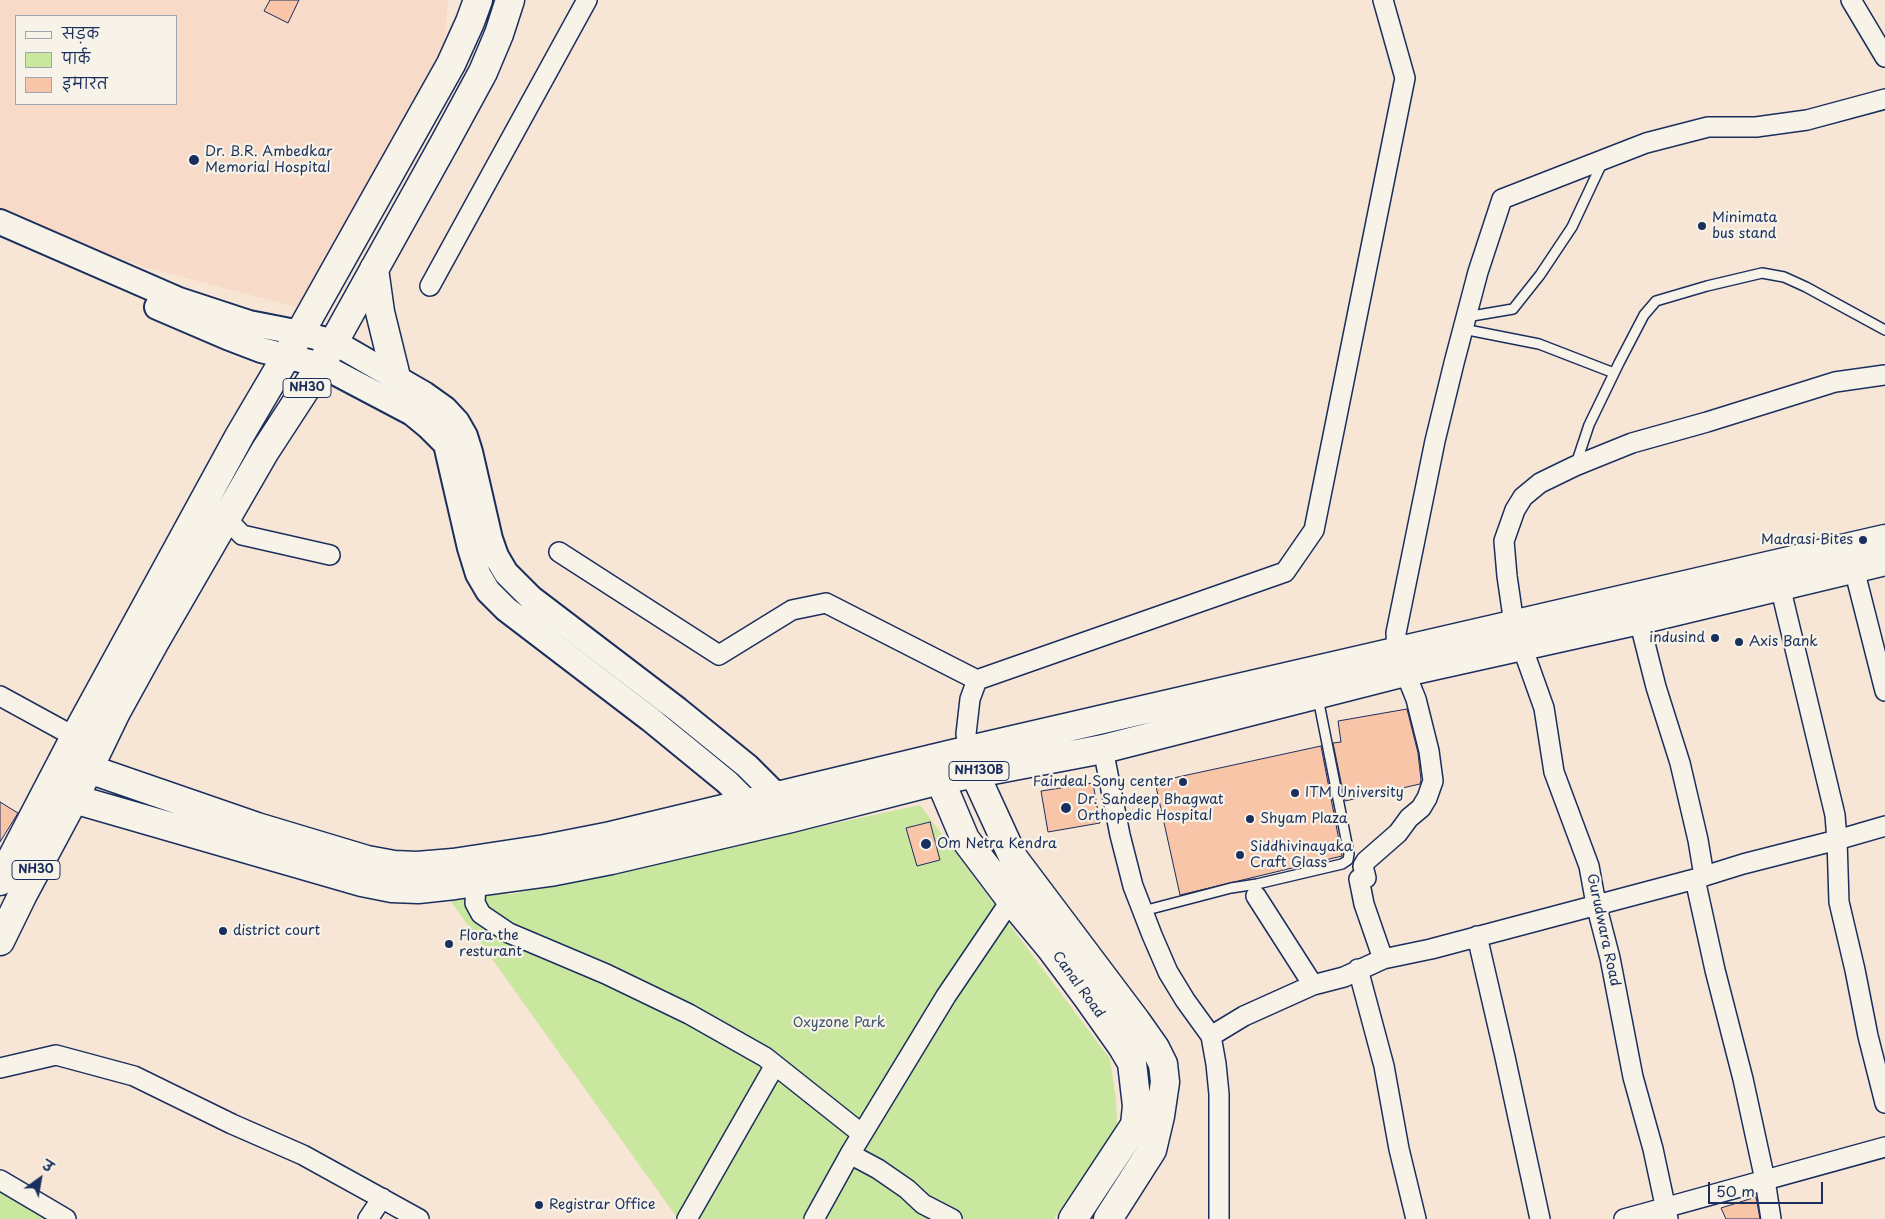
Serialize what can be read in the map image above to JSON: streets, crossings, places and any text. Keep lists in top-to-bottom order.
{
  "streets": {
    "main road": ["NH30", "NH130B", "Canal Road"],
    "street": ["Gurudwara Road"]
  },
  "crossings": [
    ["NH30", "NH130B"],
    ["NH130B", "Gurudwara Road"],
    ["NH130B", "Canal Road"]
  ],
  "parks": ["Oxyzone Park"],
  "places": [
    "Dr. B.R. Ambedkar Memorial Hospital",
    "Minimata bus stand",
    "Madrasi Bites",
    "indusind",
    "Axis Bank",
    "Fairdeal Sony center",
    "ITM University",
    "Dr. Sandeep Bhagwat Orthopedic Hospital",
    "Shyam Plaza",
    "Om Netra Kendra",
    "Siddhivinayaka Craft Glass",
    "district court",
    "Flora the resturant",
    "Registrar Office"
  ],
  "legend": ["सड़क", "पार्क", "इमारत"],
  "scale_bar": "50 m",
  "north": "top right"
}
